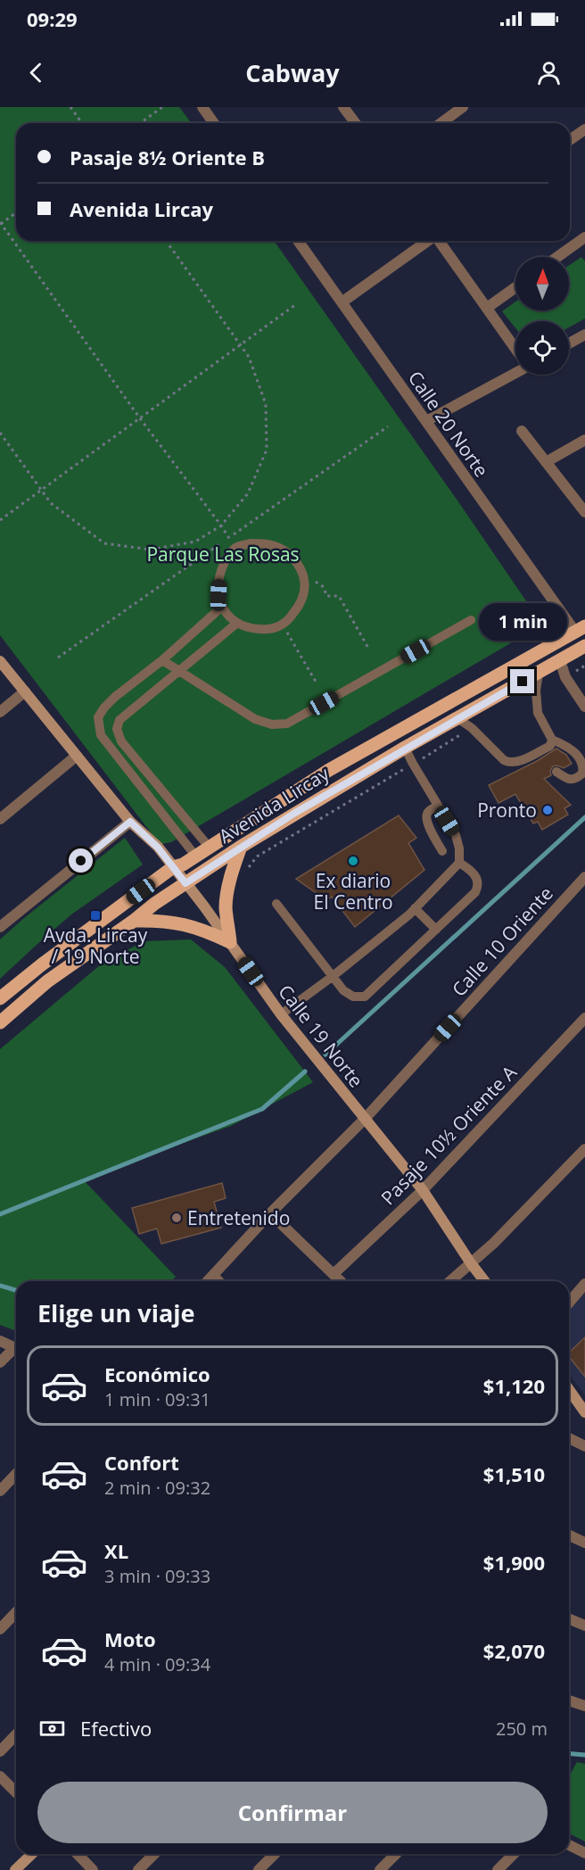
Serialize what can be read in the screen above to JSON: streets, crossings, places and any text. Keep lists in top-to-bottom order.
{
  "streets": {
    "main road": ["Avenida Lircay", "Calle 19 Norte"],
    "street": ["Calle 20 Norte", "Calle 10 Oriente", "Pasaje 10½ Oriente A"]
  },
  "crossings": [
    ["Calle 20 Norte", "Avenida Lircay"],
    ["Avenida Lircay", "Calle 19 Norte"],
    ["Calle 10 Oriente", "Calle 19 Norte"],
    ["Calle 19 Norte", "Pasaje 10½ Oriente A"]
  ],
  "parks": ["Parque Las Rosas"],
  "places": {
    "other": ["Pronto", "Ex diario El Centro", "Entretenido"],
    "transit": ["Avda. Lircay / 19 Norte"]
  },
  "north": "top",
  "page": {
    "status": "09:29",
    "header": "Cabway",
    "banner": ["Pasaje 8½ Oriente B", "Avenida Lircay"],
    "bubble": "1 min",
    "heading": "Elige un viaje",
    "list": [
      {
        "name": "Económico",
        "note": "1 min · 09:31",
        "value": "$1,120"
      },
      {
        "name": "Confort",
        "note": "2 min · 09:32",
        "value": "$1,510"
      },
      {
        "name": "XL",
        "note": "3 min · 09:33",
        "value": "$1,900"
      },
      {
        "name": "Moto",
        "note": "4 min · 09:34",
        "value": "$2,070"
      }
    ],
    "pay": ["Efectivo", "250 m"],
    "buttons": "Confirmar"
  }
}
